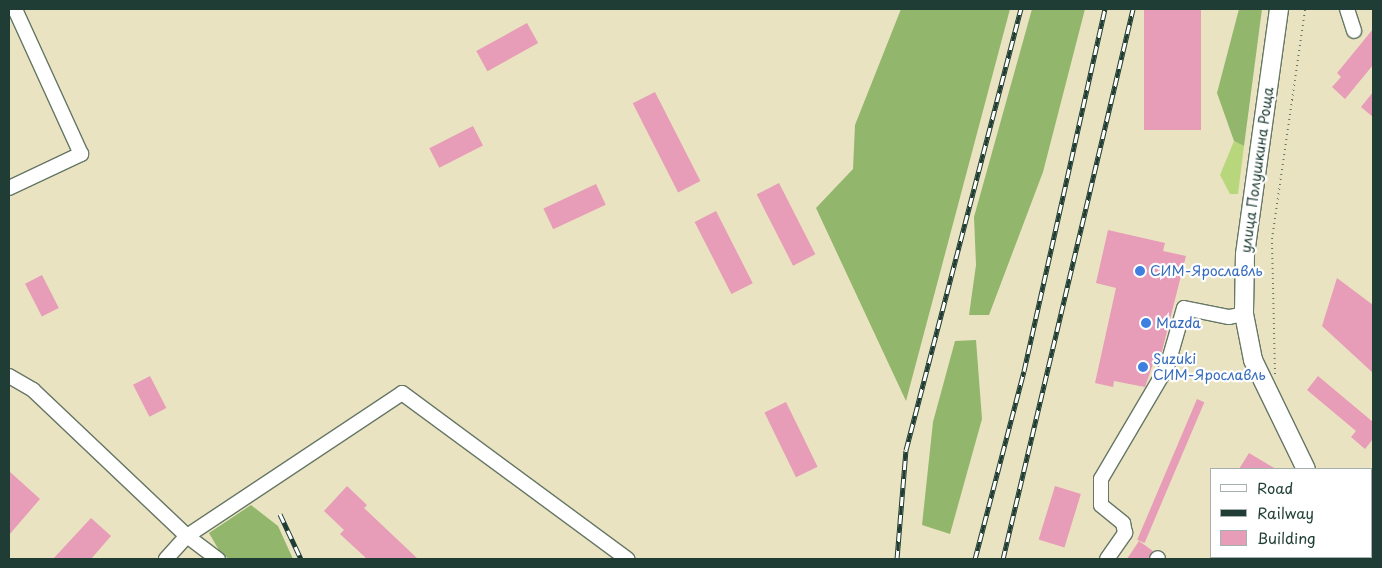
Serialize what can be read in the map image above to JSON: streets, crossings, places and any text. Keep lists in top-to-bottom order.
{
  "streets": {
    "main road": ["улица Полушкина Роща"]
  },
  "places": ["СИМ-Ярославль", "Mazda", "Suzuki СИМ-Ярославль"],
  "legend": ["Road", "Railway", "Building"]
}
